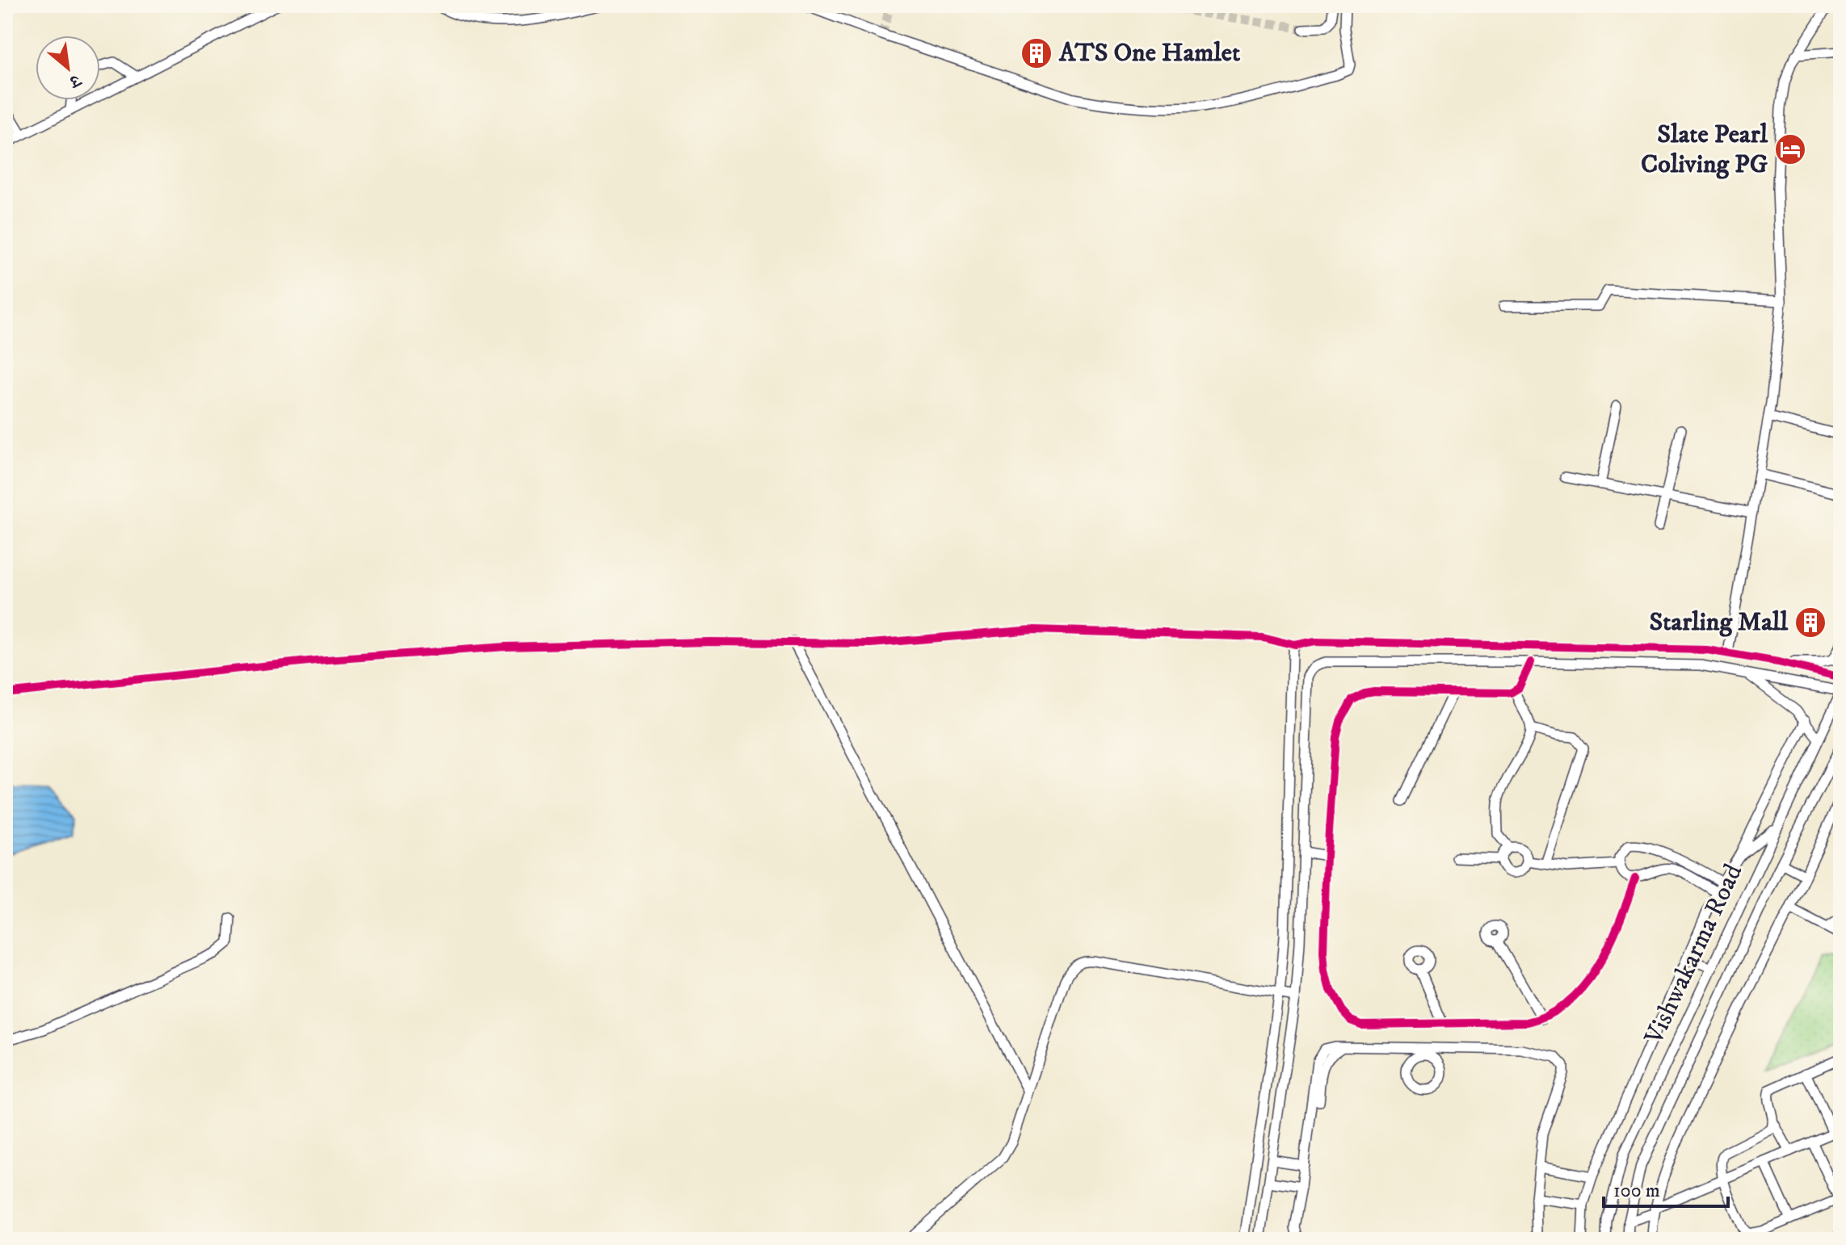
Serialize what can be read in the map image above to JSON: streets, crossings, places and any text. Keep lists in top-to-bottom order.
{
  "streets": {
    "street": ["Vishwakarma Road"]
  },
  "places": {
    "building": ["ATS One Hamlet", "Starling Mall"],
    "hotel": ["Slate Pearl Coliving PG"]
  },
  "scale_bar": "100 m",
  "north": "bottom right"
}
